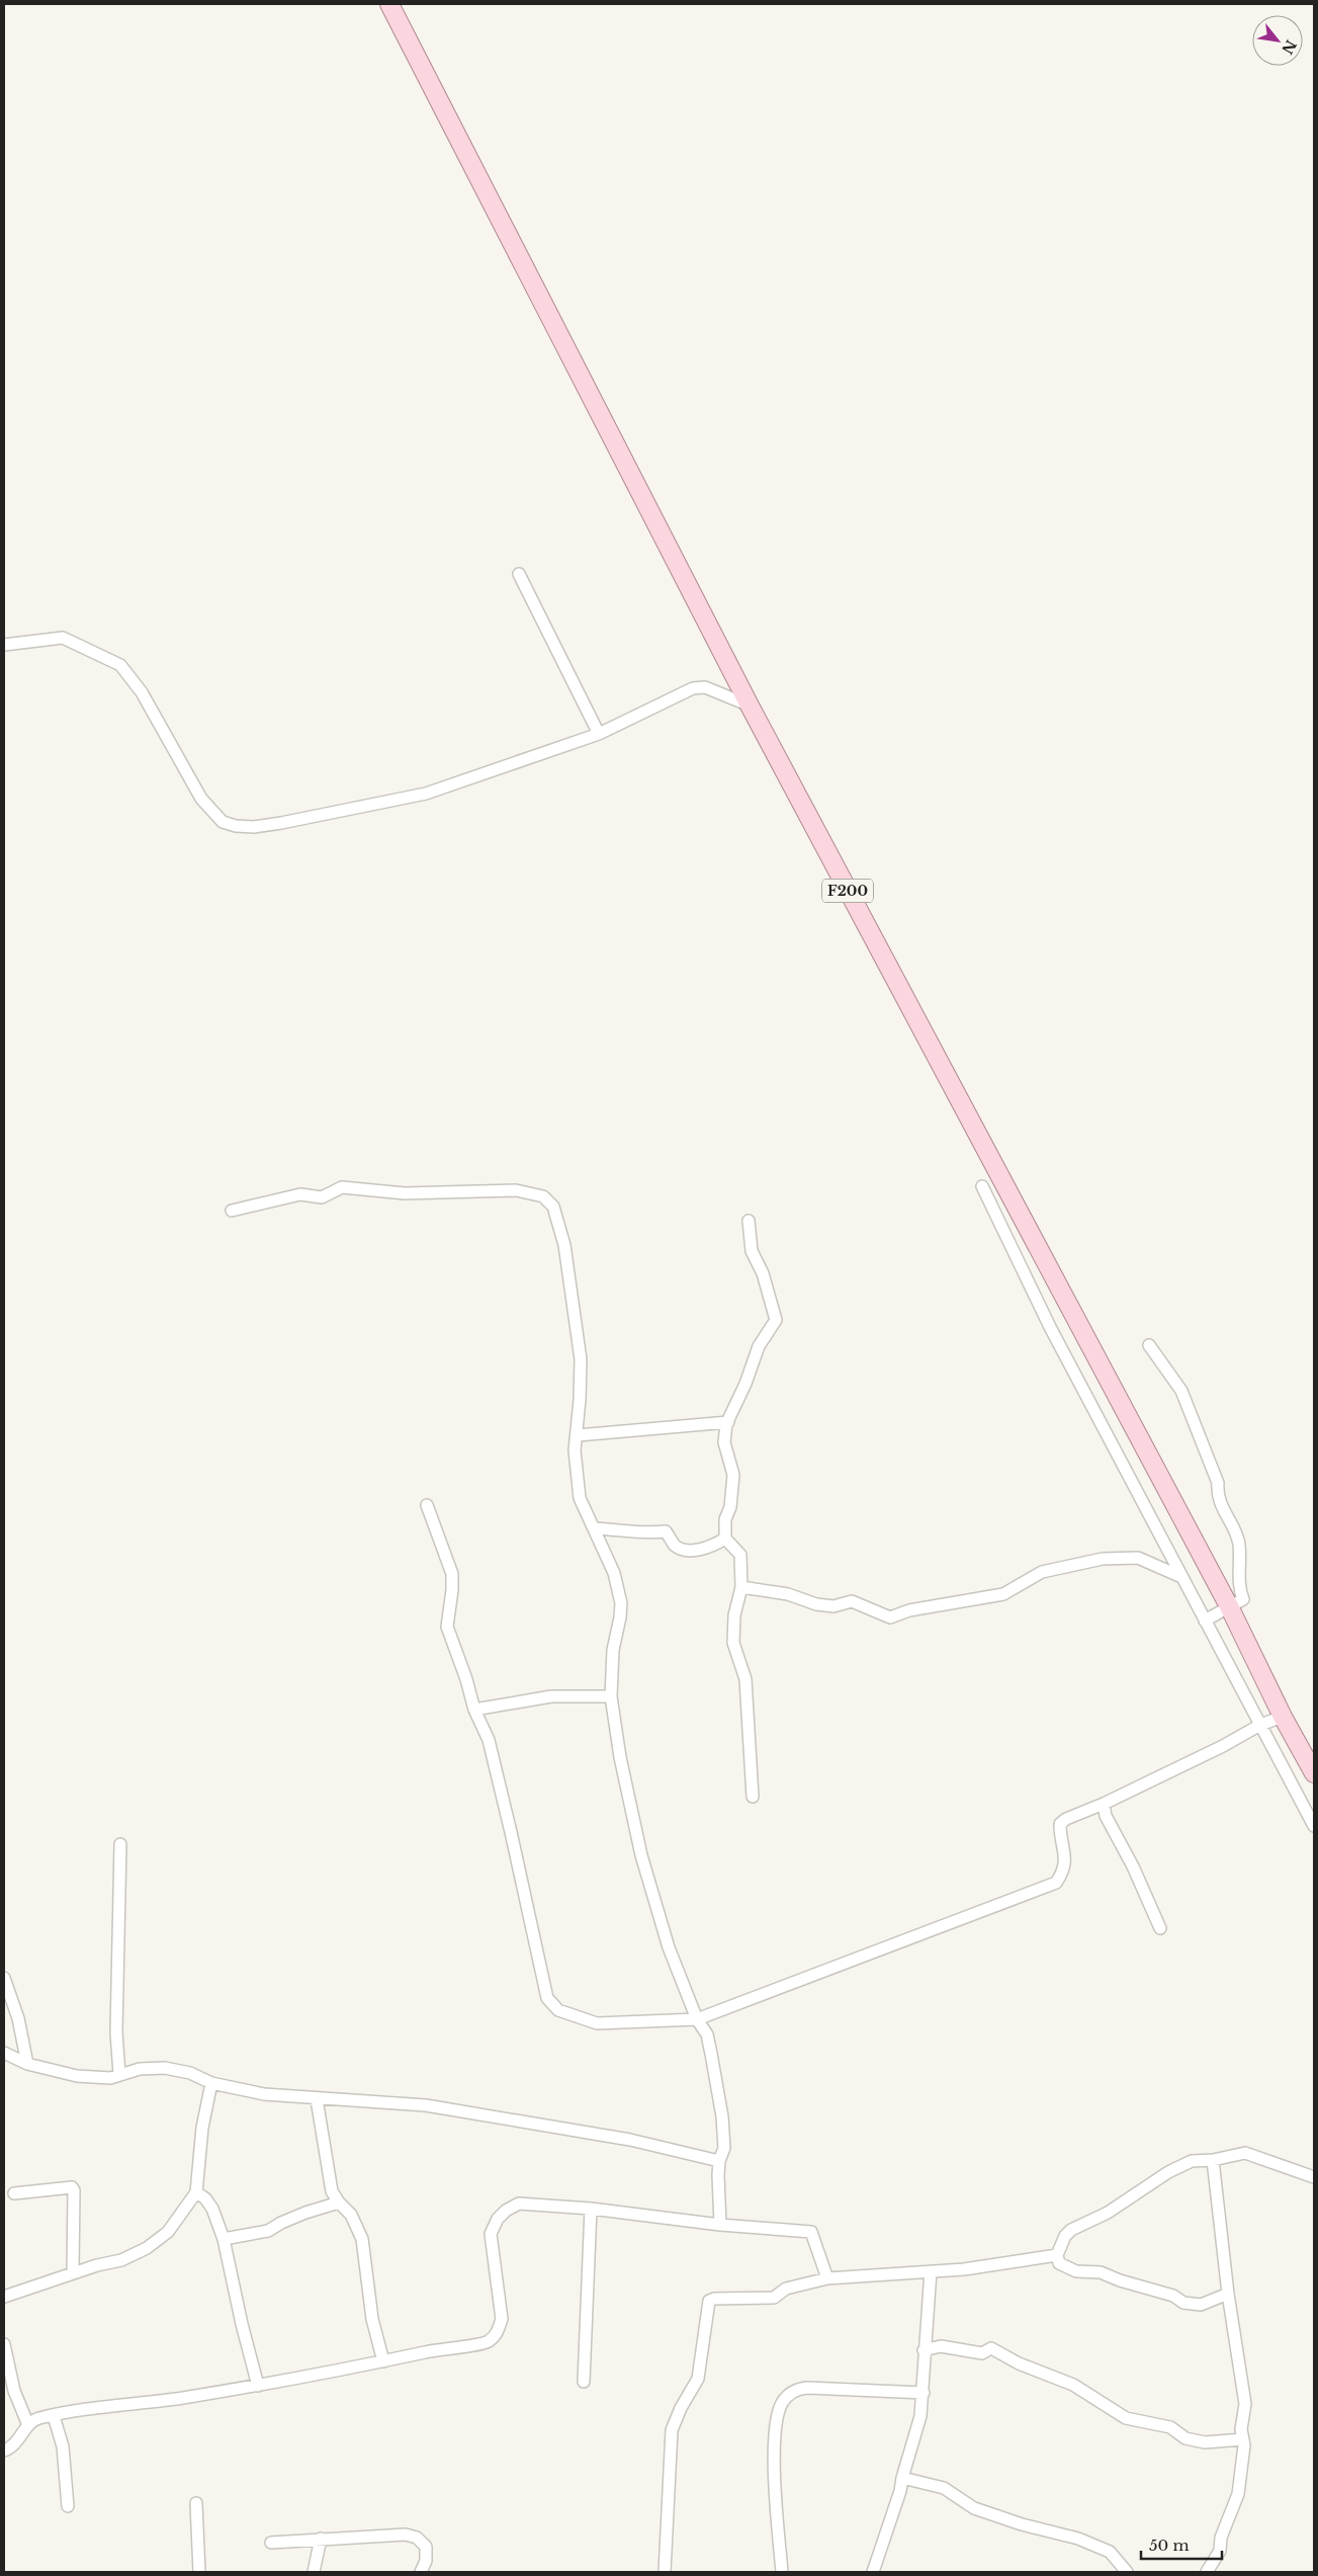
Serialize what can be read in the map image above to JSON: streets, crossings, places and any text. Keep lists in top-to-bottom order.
{
  "streets": {
    "main road": ["F200"]
  },
  "scale_bar": "50 m",
  "north": "bottom right"
}
